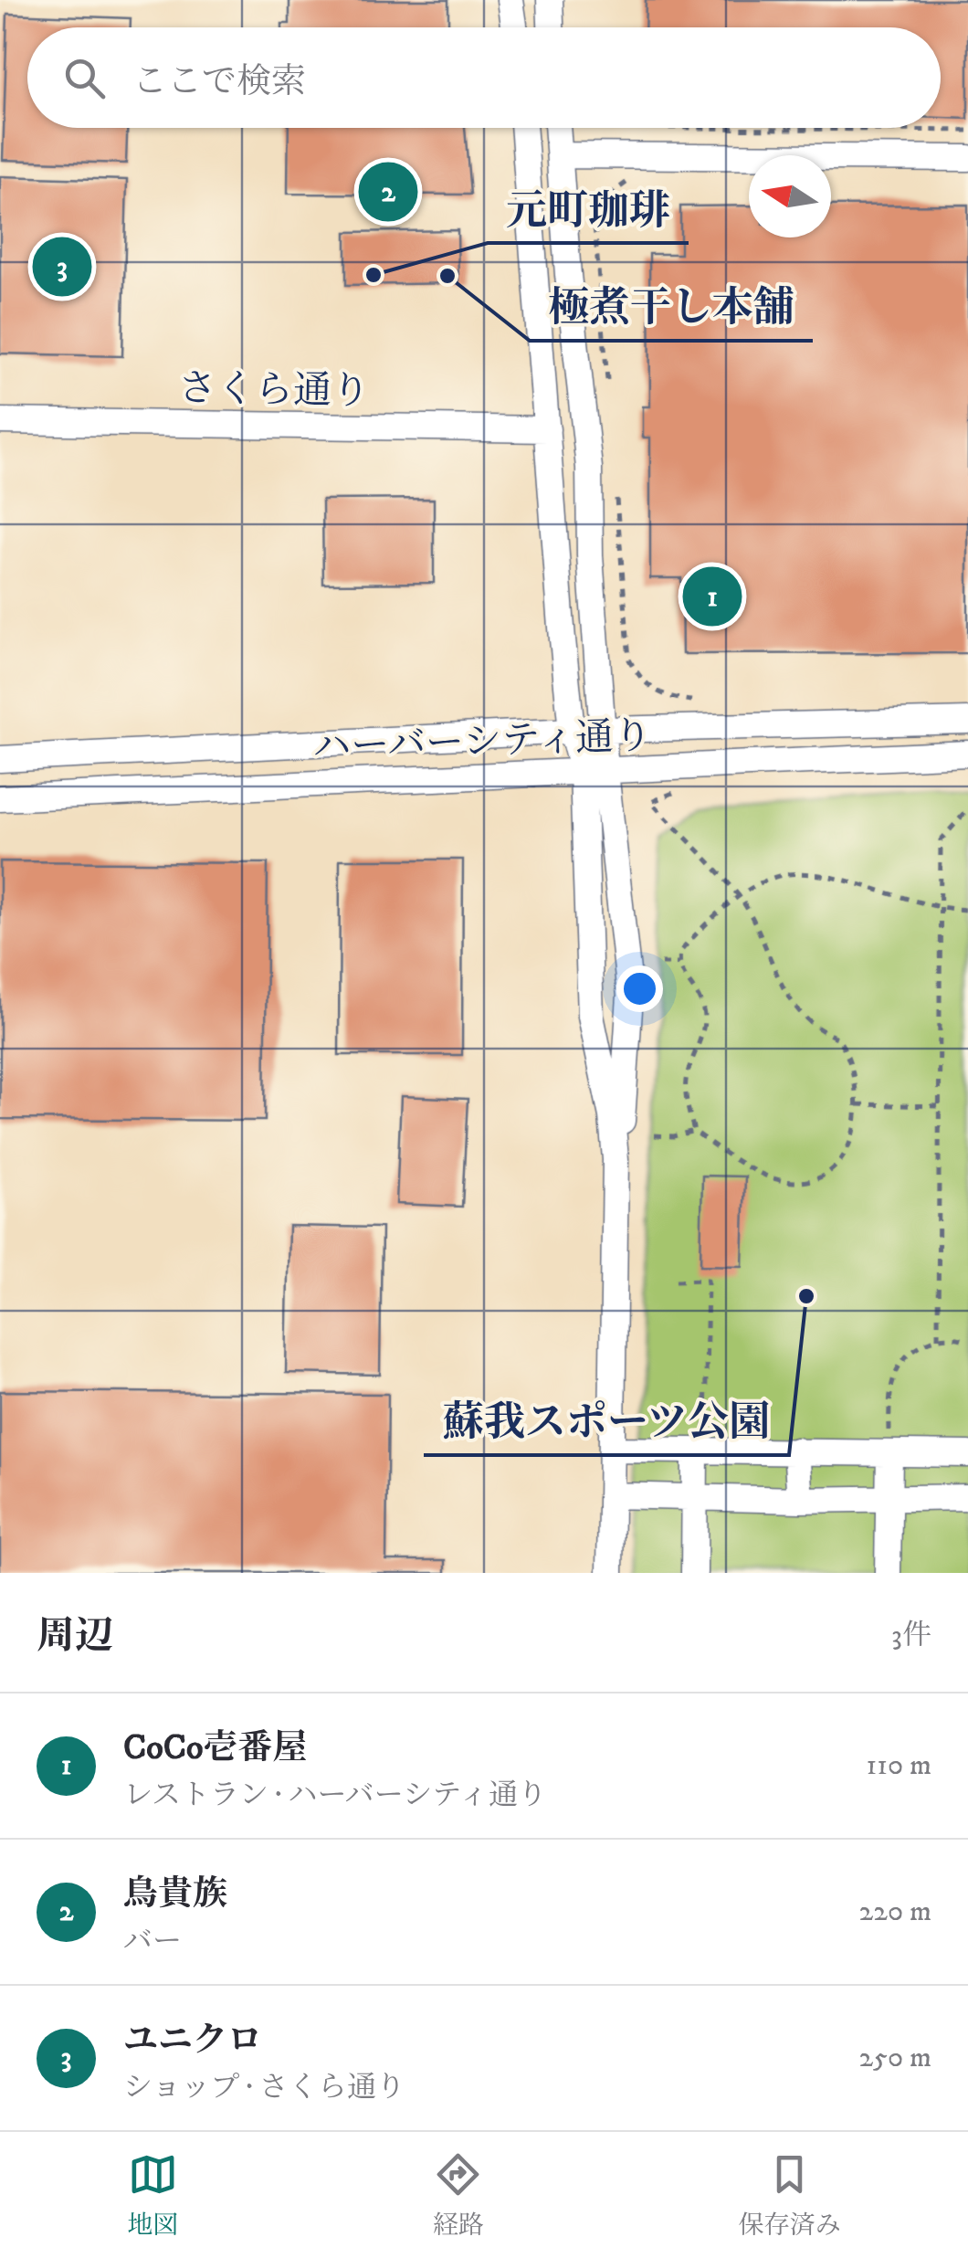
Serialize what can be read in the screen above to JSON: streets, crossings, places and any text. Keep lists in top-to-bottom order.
{
  "streets": {
    "street": ["さくら通り", "ハーバーシティ通り"]
  },
  "places": ["元町珈琲", "極煮干し本舗", "蘇我スポーツ公園"],
  "north": "left",
  "page": {
    "search": "ここで検索",
    "pins": ["2", "3", "1"],
    "heading": ["周辺", "3件"],
    "list": [
      {
        "mark": "1",
        "name": "CoCo壱番屋",
        "note": "レストラン · ハーバーシティ通り",
        "value": "110 m"
      },
      {
        "mark": "2",
        "name": "鳥貴族",
        "note": "バー",
        "value": "220 m"
      },
      {
        "mark": "3",
        "name": "ユニクロ",
        "note": "ショップ · さくら通り",
        "value": "250 m"
      }
    ],
    "nav": ["地図", "経路", "保存済み"]
  }
}
